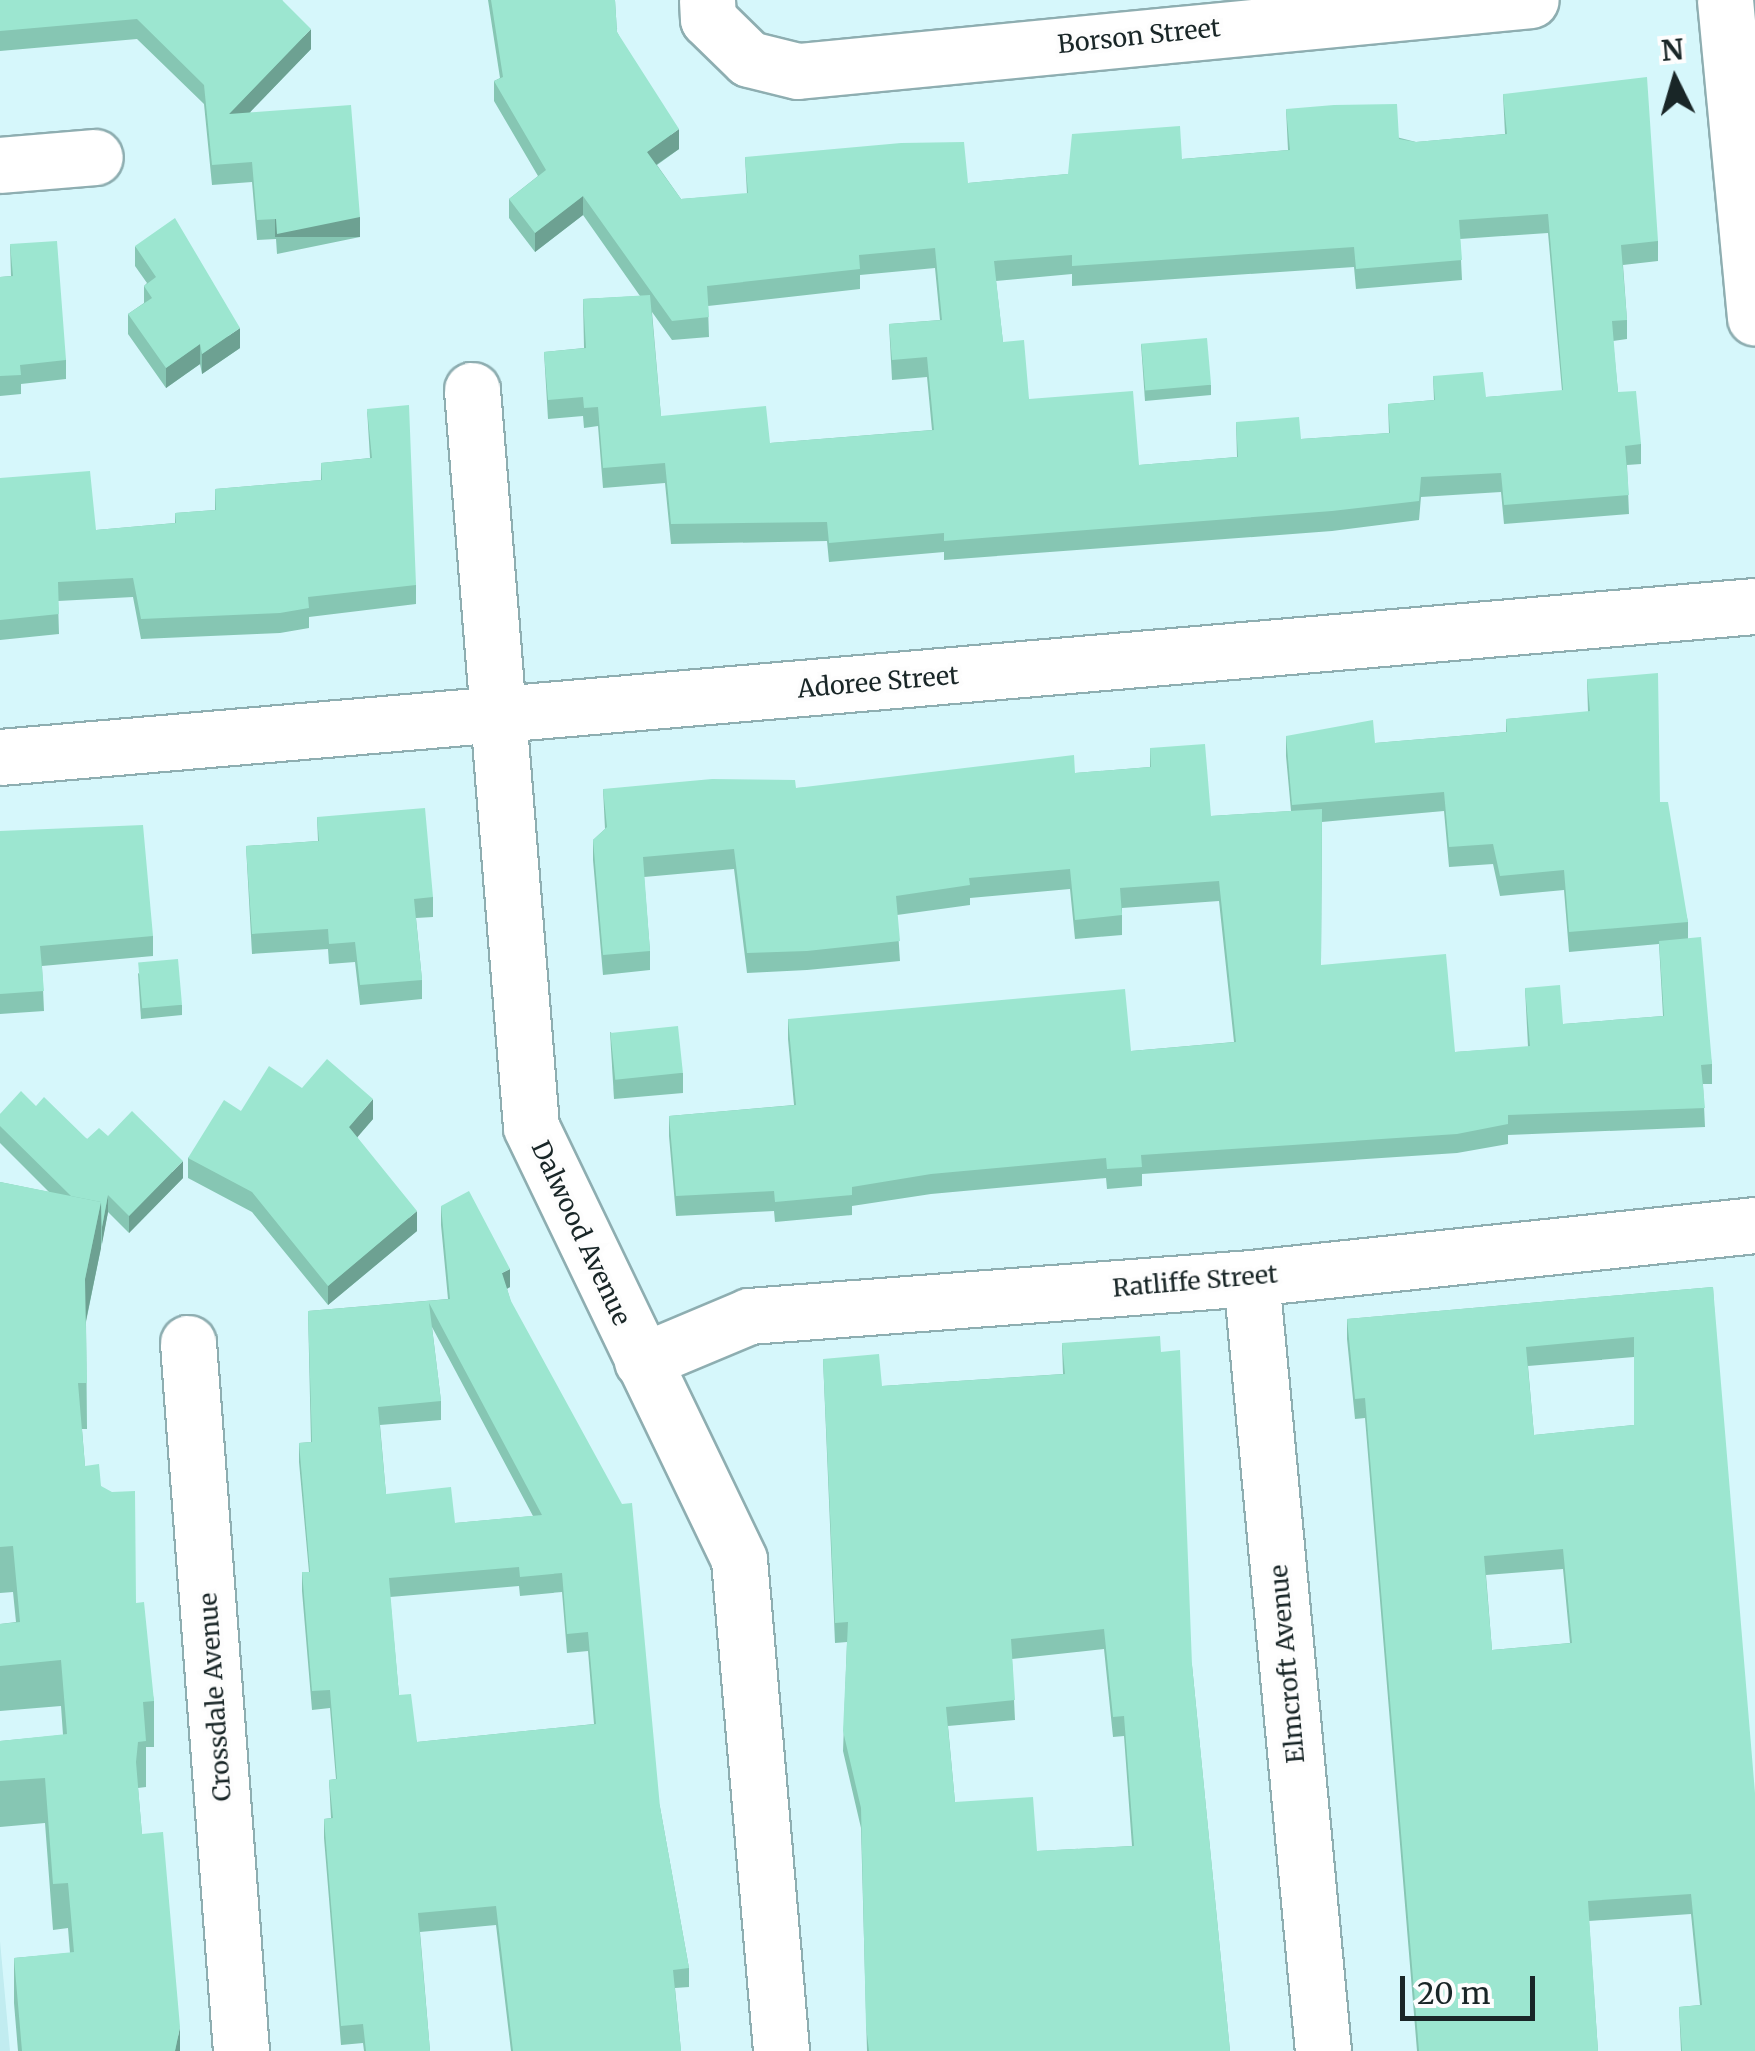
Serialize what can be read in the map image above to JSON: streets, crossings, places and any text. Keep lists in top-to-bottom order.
{
  "streets": {
    "street": [
      "Borson Street",
      "Adoree Street",
      "Dalwood Avenue",
      "Ratliffe Street",
      "Elmcroft Avenue",
      "Crossdale Avenue"
    ]
  },
  "crossings": [
    ["Adoree Street", "Dalwood Avenue"],
    ["Dalwood Avenue", "Ratliffe Street"],
    ["Ratliffe Street", "Elmcroft Avenue"]
  ],
  "scale_bar": "20 m",
  "north": "top"
}
